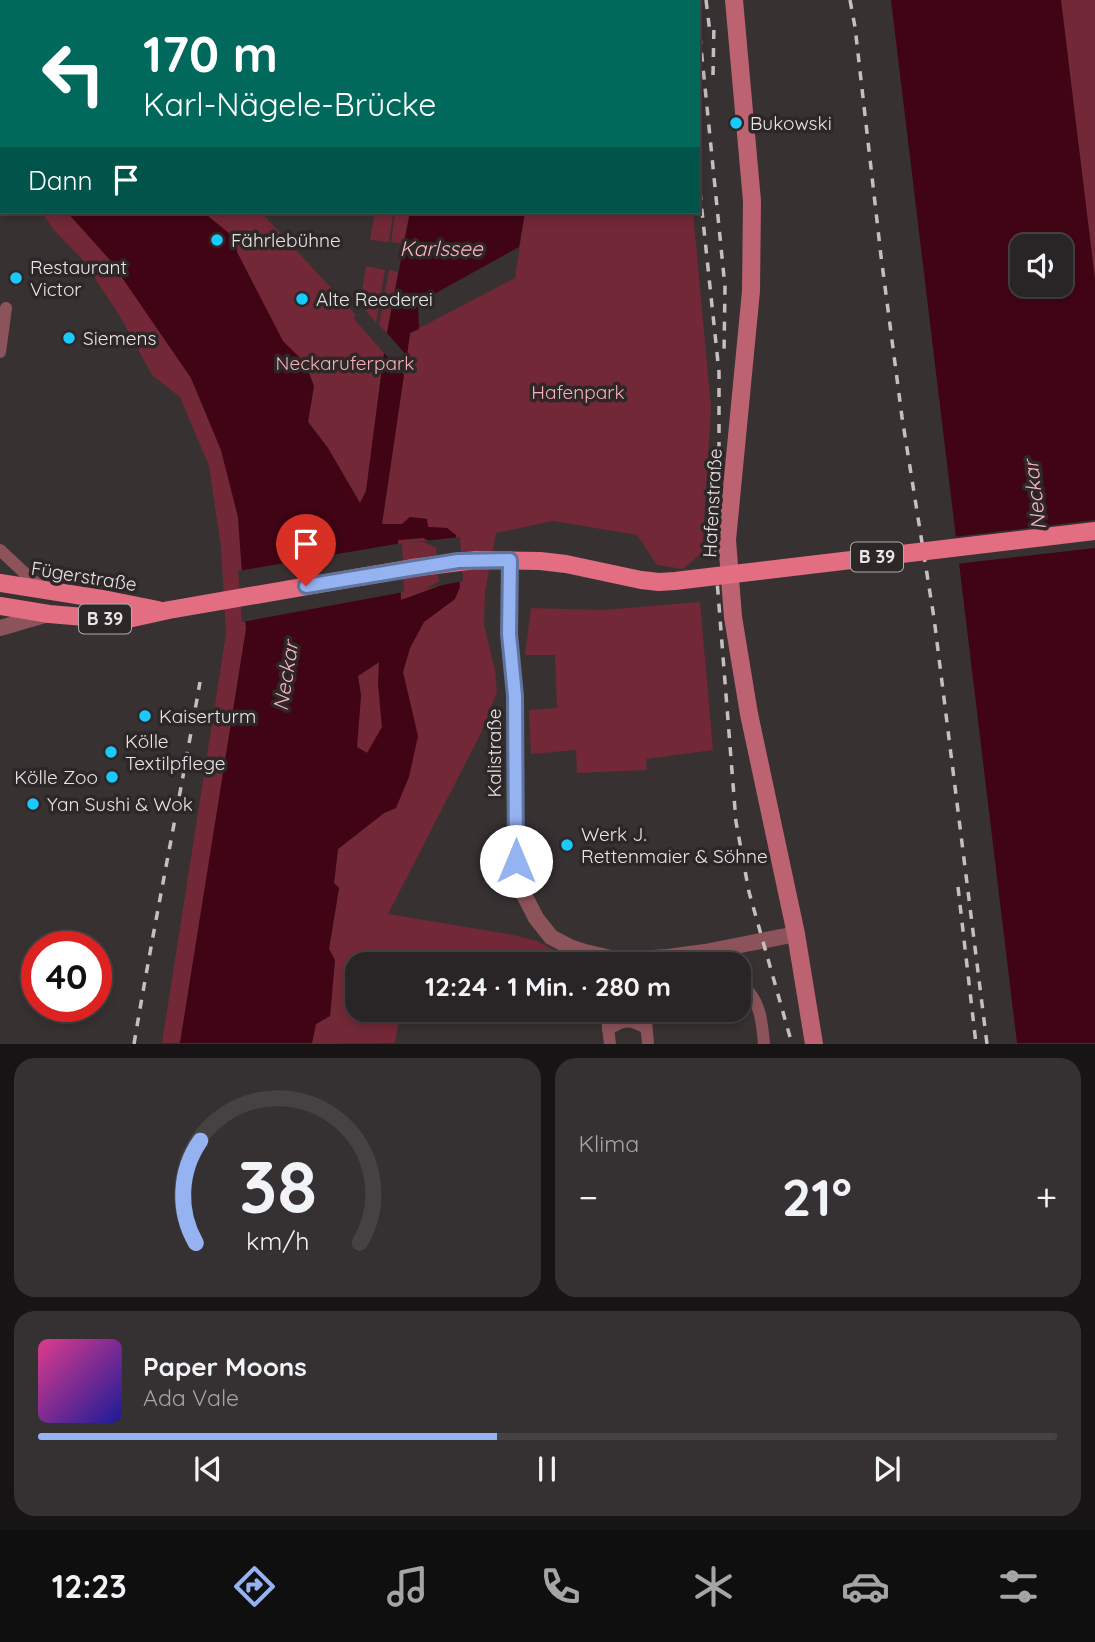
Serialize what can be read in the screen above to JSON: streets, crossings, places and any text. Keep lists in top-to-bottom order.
{
  "streets": {
    "main road": ["Hafenstraße", "B 39", "Fügerstraße"],
    "street": ["Kalistraße"]
  },
  "crossings": [
    ["Hafenstraße", "Kalistraße"],
    ["B 39", "Fügerstraße"],
    ["B 39", "Kalistraße"],
    ["Fügerstraße", "Kalistraße"]
  ],
  "water": ["Karlssee", "Neckar"],
  "parks": ["Neckaruferpark", "Hafenpark"],
  "places": [
    "Bukowski",
    "Fährlebühne",
    "Restaurant Victor",
    "Alte Reederei",
    "Siemens",
    "Kaiserturm",
    "Kölle Textilpflege",
    "Kölle Zoo",
    "Yan Sushi & Wok",
    "Werk J. Rettenmaier & Söhne"
  ],
  "page": {
    "turn": ["170 m", "Karl-Nägele-Brücke"],
    "then": "Dann",
    "limit": "40",
    "trip": "12:24 · 1 Min. · 280 m",
    "tile": "Klima",
    "heat": ["−", "21°", "+"],
    "song": ["Paper Moons", "Ada Vale"],
    "tabs": "12:23",
    "gauge": ["38", "km/h"]
  }
}
